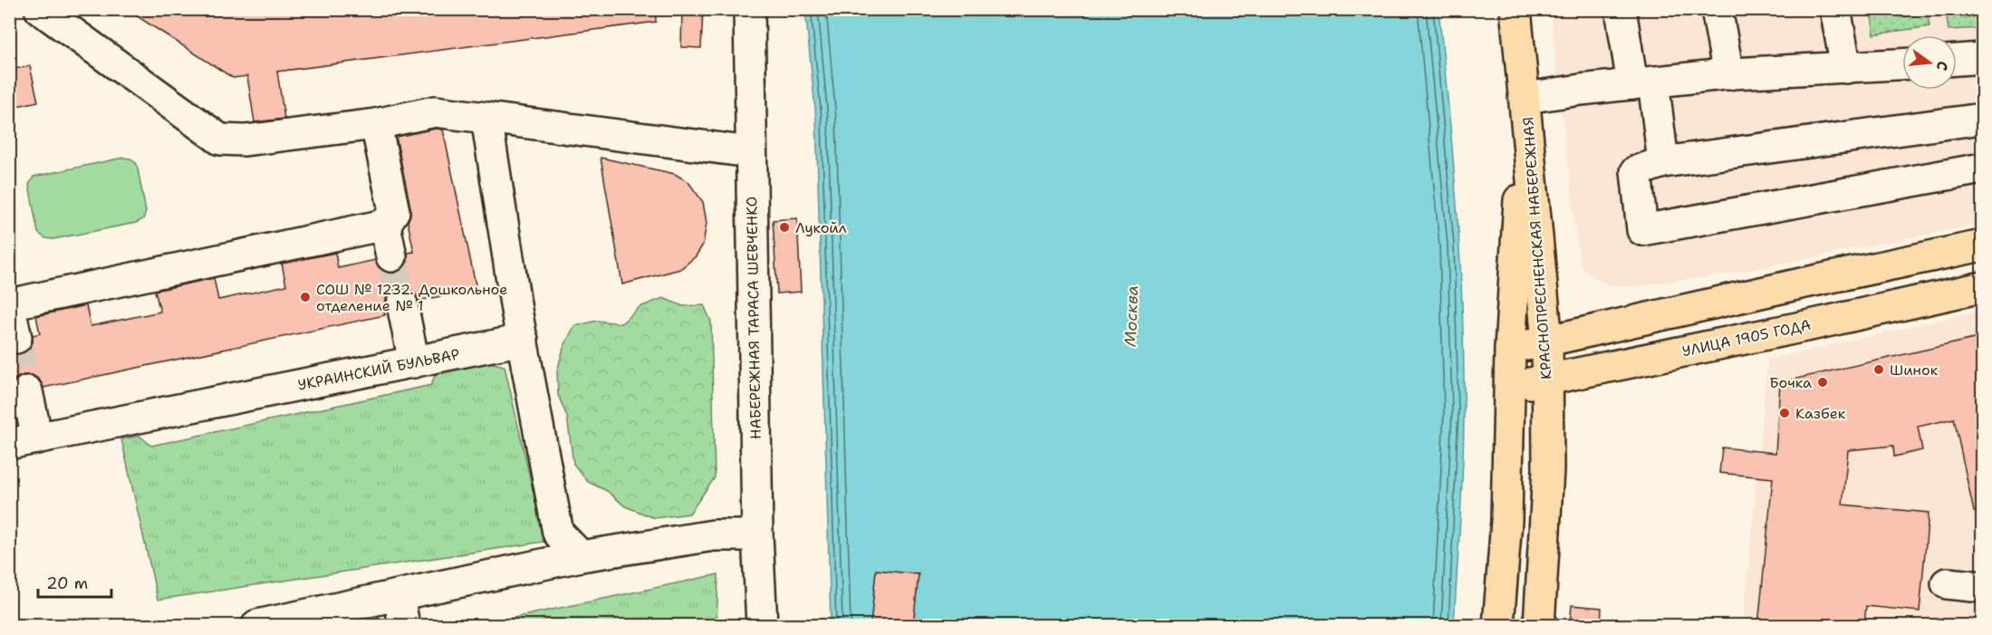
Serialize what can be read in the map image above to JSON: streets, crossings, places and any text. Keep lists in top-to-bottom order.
{
  "streets": {
    "main road": ["КРАСНОПРЕСНЕНСКАЯ НАБЕРЕЖНАЯ", "УЛИЦА 1905 ГОДА"],
    "street": ["НАБЕРЕЖНАЯ ТАРАСА ШЕВЧЕНКО", "УКРАИНСКИЙ БУЛЬВАР"]
  },
  "crossings": [
    ["КРАСНОПРЕСНЕНСКАЯ НАБЕРЕЖНАЯ", "УЛИЦА 1905 ГОДА"]
  ],
  "water": ["Москва"],
  "places": [
    "Лукойл",
    "СОШ № 1232. Дошкольное отделение № 1",
    "Шинок",
    "Бочка",
    "Казбек"
  ],
  "scale_bar": "20 m",
  "north": "right"
}
